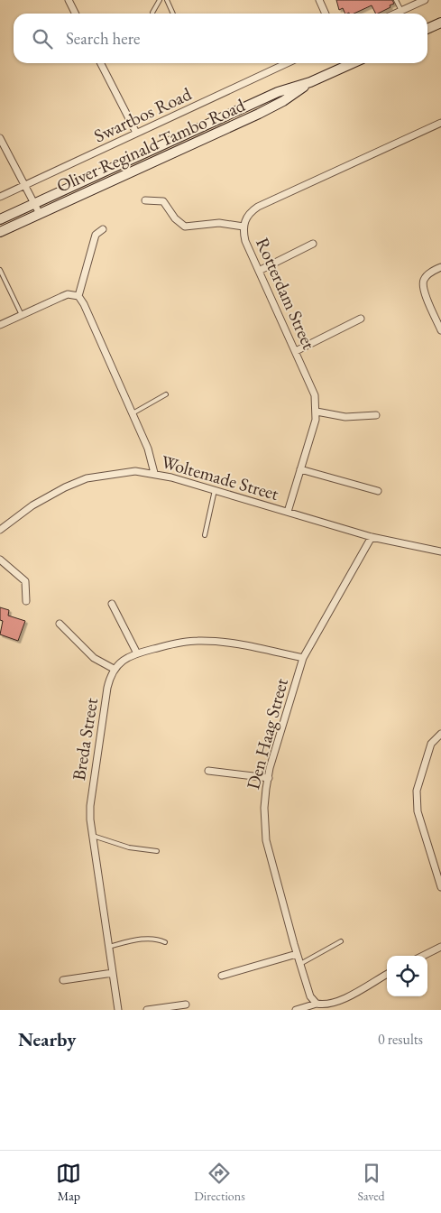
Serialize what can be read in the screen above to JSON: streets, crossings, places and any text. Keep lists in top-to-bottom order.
{
  "streets": {
    "main road": ["Oliver Reginald Tambo Road"],
    "street": [
      "Swartbos Road",
      "Rotterdam Street",
      "Woltemade Street",
      "Den Haag Street",
      "Breda Street"
    ]
  },
  "crossings": [
    ["Rotterdam Street", "Woltemade Street"],
    ["Woltemade Street", "Den Haag Street"]
  ],
  "page": {
    "search": "Search here",
    "heading": ["Nearby", "0 results"],
    "nav": ["Map", "Directions", "Saved"]
  }
}
